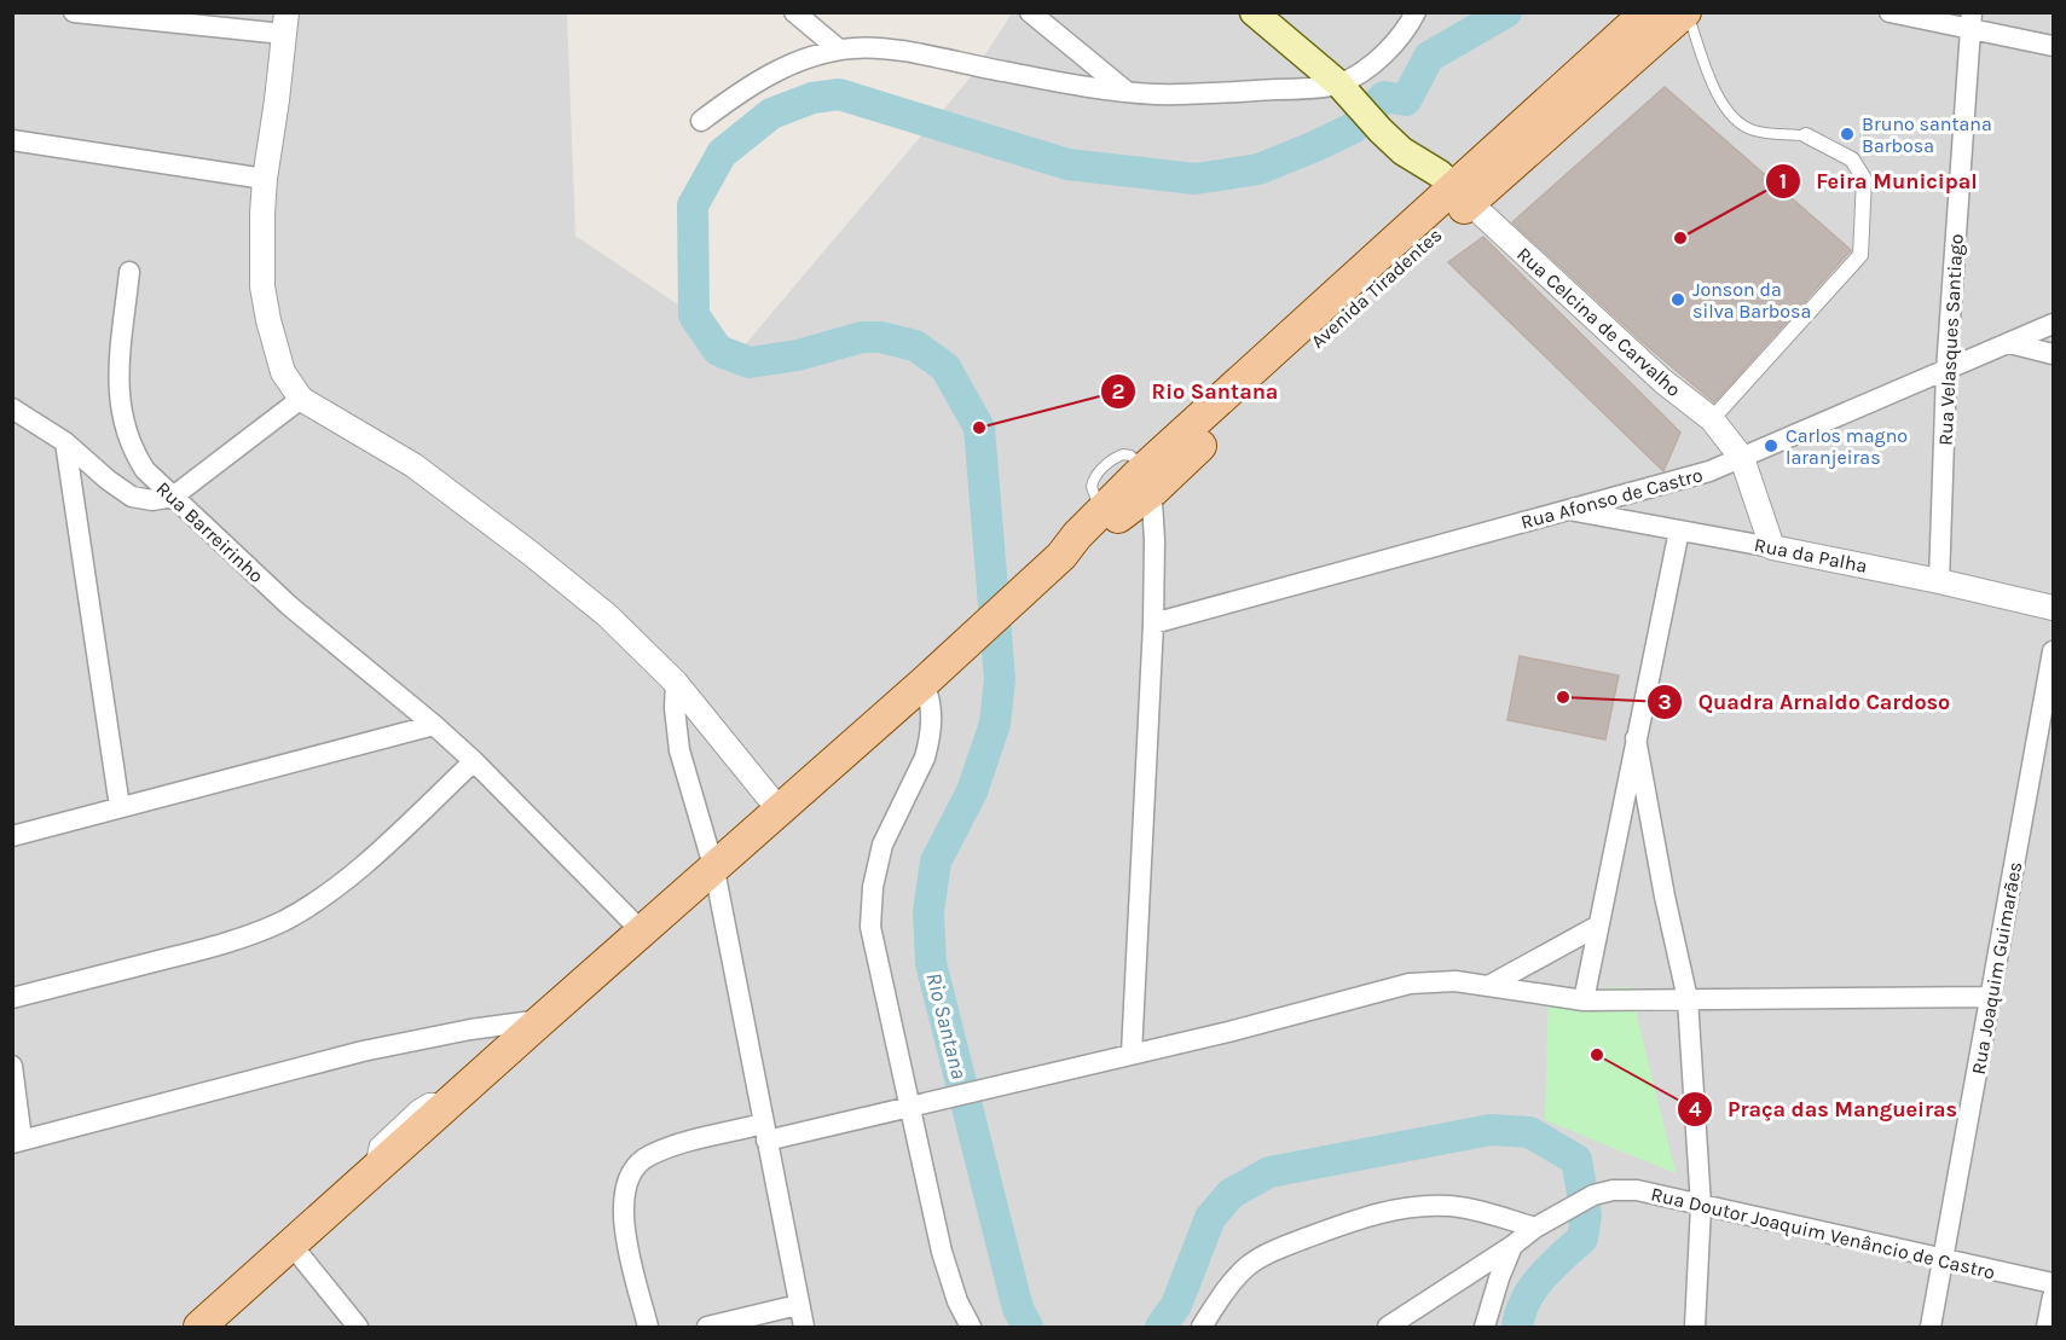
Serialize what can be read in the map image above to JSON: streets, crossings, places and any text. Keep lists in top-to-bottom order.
{
  "streets": {
    "main road": ["Rua Celcina de Carvalho"],
    "street": [
      "Rua Velasques Santiago",
      "Rua Afonso de Castro",
      "Rua Barreirinho",
      "Rua da Palha",
      "Rua Joaquim Guimarães",
      "Rua Doutor Joaquim Venâncio de Castro"
    ]
  },
  "crossings": [
    ["Rua Celcina de Carvalho", "Rua Afonso de Castro"],
    ["Rua Celcina de Carvalho", "Rua da Palha"],
    ["Rua Velasques Santiago", "Rua Afonso de Castro"],
    ["Rua Velasques Santiago", "Rua da Palha"],
    ["Rua Afonso de Castro", "Rua da Palha"],
    ["Rua Joaquim Guimarães", "Rua Doutor Joaquim Venâncio de Castro"]
  ],
  "water": ["Rio Santana"],
  "places": [
    "Bruno santana Barbosa",
    "Feira Municipal",
    "Jonson da silva Barbosa",
    "Rio Santana",
    "Carlos magno laranjeiras",
    "Quadra Arnaldo Cardoso",
    "Praça das Mangueiras"
  ]
}
